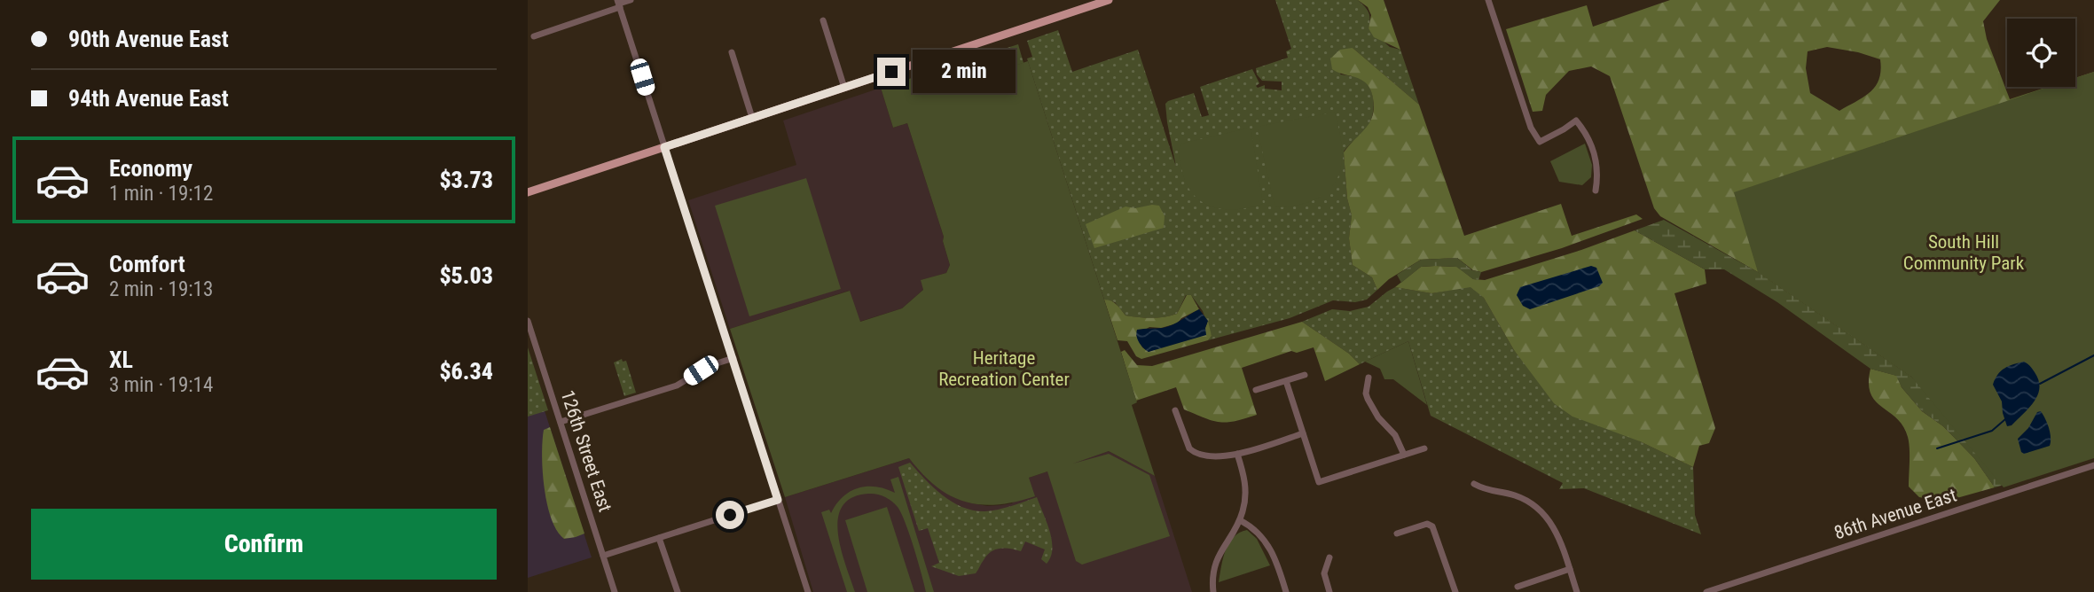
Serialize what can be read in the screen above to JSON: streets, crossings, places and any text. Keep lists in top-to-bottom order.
{
  "streets": {
    "street": ["126th Street East", "86th Avenue East"]
  },
  "parks": ["South Hill Community Park", "Heritage Recreation Center"],
  "page": {
    "banner": ["90th Avenue East", "94th Avenue East"],
    "bubble": "2 min",
    "list": [
      {
        "name": "Economy",
        "note": "1 min · 19:12",
        "value": "$3.73"
      },
      {
        "name": "Comfort",
        "note": "2 min · 19:13",
        "value": "$5.03"
      },
      {
        "name": "XL",
        "note": "3 min · 19:14",
        "value": "$6.34"
      }
    ],
    "buttons": "Confirm"
  }
}
